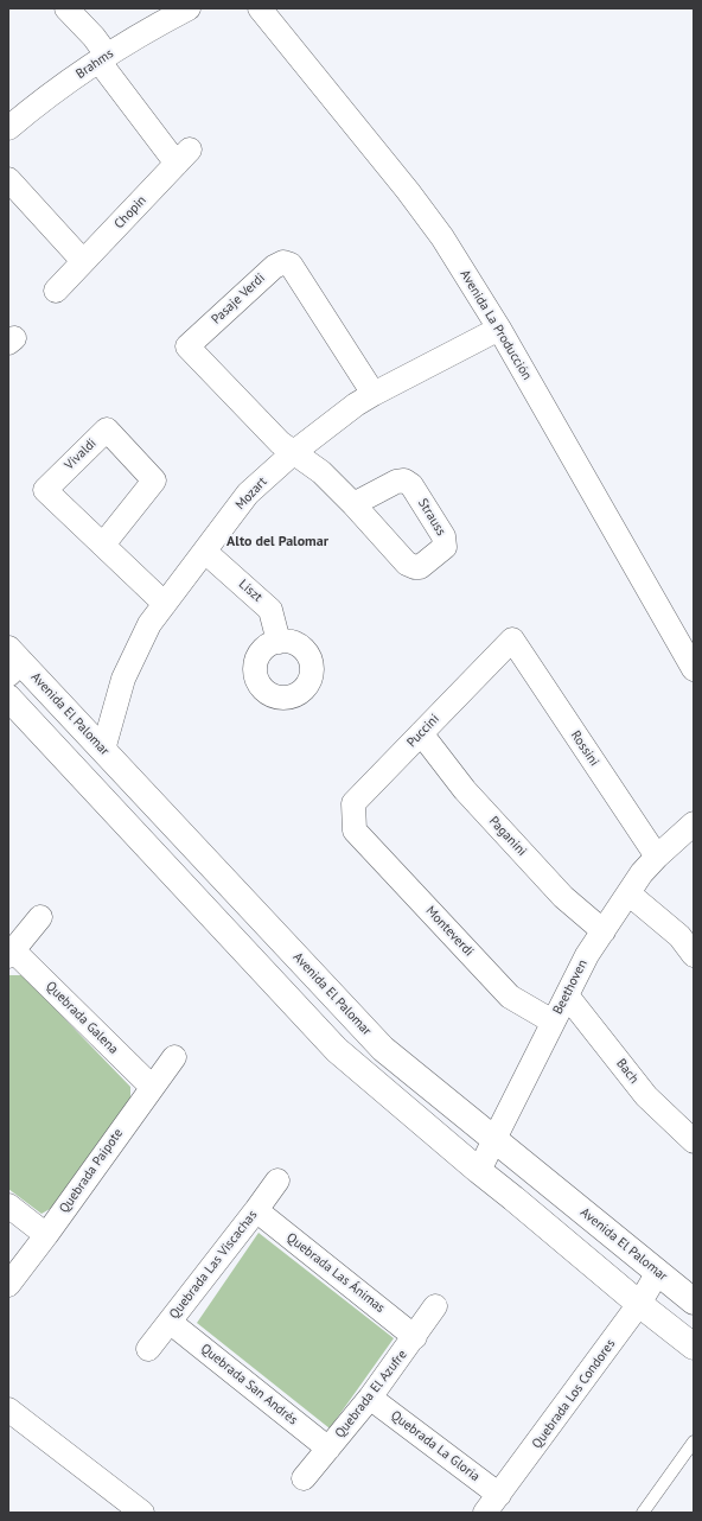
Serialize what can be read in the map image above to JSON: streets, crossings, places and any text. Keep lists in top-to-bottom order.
{
  "streets": {
    "street": [
      "Brahms",
      "Chopin",
      "Pasaje Verdi",
      "Avenida La Producción",
      "Vivaldi",
      "Mozart",
      "Liszt",
      "Avenida El Palomar",
      "Puccini",
      "Rossini",
      "Paganini",
      "Monteverdi",
      "Beethoven",
      "Quebrada Galena",
      "Bach",
      "Quebrada Paipote",
      "Quebrada Las Viscachas",
      "Quebrada Las Ánimas",
      "Quebrada San Andrés",
      "Quebrada El Azufre",
      "Quebrada Los Condores",
      "Quebrada La Gloria"
    ]
  },
  "crossings": [
    ["Brahms", "Chopin"],
    ["Pasaje Verdi", "Mozart"],
    ["Avenida La Producción", "Mozart"],
    ["Vivaldi", "Mozart"],
    ["Mozart", "Liszt"],
    ["Mozart", "Avenida El Palomar"],
    ["Avenida El Palomar", "Beethoven"],
    ["Avenida El Palomar", "Quebrada Los Condores"],
    ["Puccini", "Rossini"],
    ["Puccini", "Paganini"],
    ["Puccini", "Monteverdi"],
    ["Rossini", "Beethoven"],
    ["Paganini", "Beethoven"],
    ["Monteverdi", "Beethoven"],
    ["Beethoven", "Bach"],
    ["Quebrada Galena", "Quebrada Paipote"],
    ["Quebrada Las Viscachas", "Quebrada Las Ánimas"],
    ["Quebrada Las Viscachas", "Quebrada San Andrés"],
    ["Quebrada Las Ánimas", "Quebrada El Azufre"],
    ["Quebrada San Andrés", "Quebrada El Azufre"],
    ["Quebrada El Azufre", "Quebrada La Gloria"],
    ["Quebrada Los Condores", "Quebrada La Gloria"]
  ],
  "districts": ["Alto del Palomar"]
}
